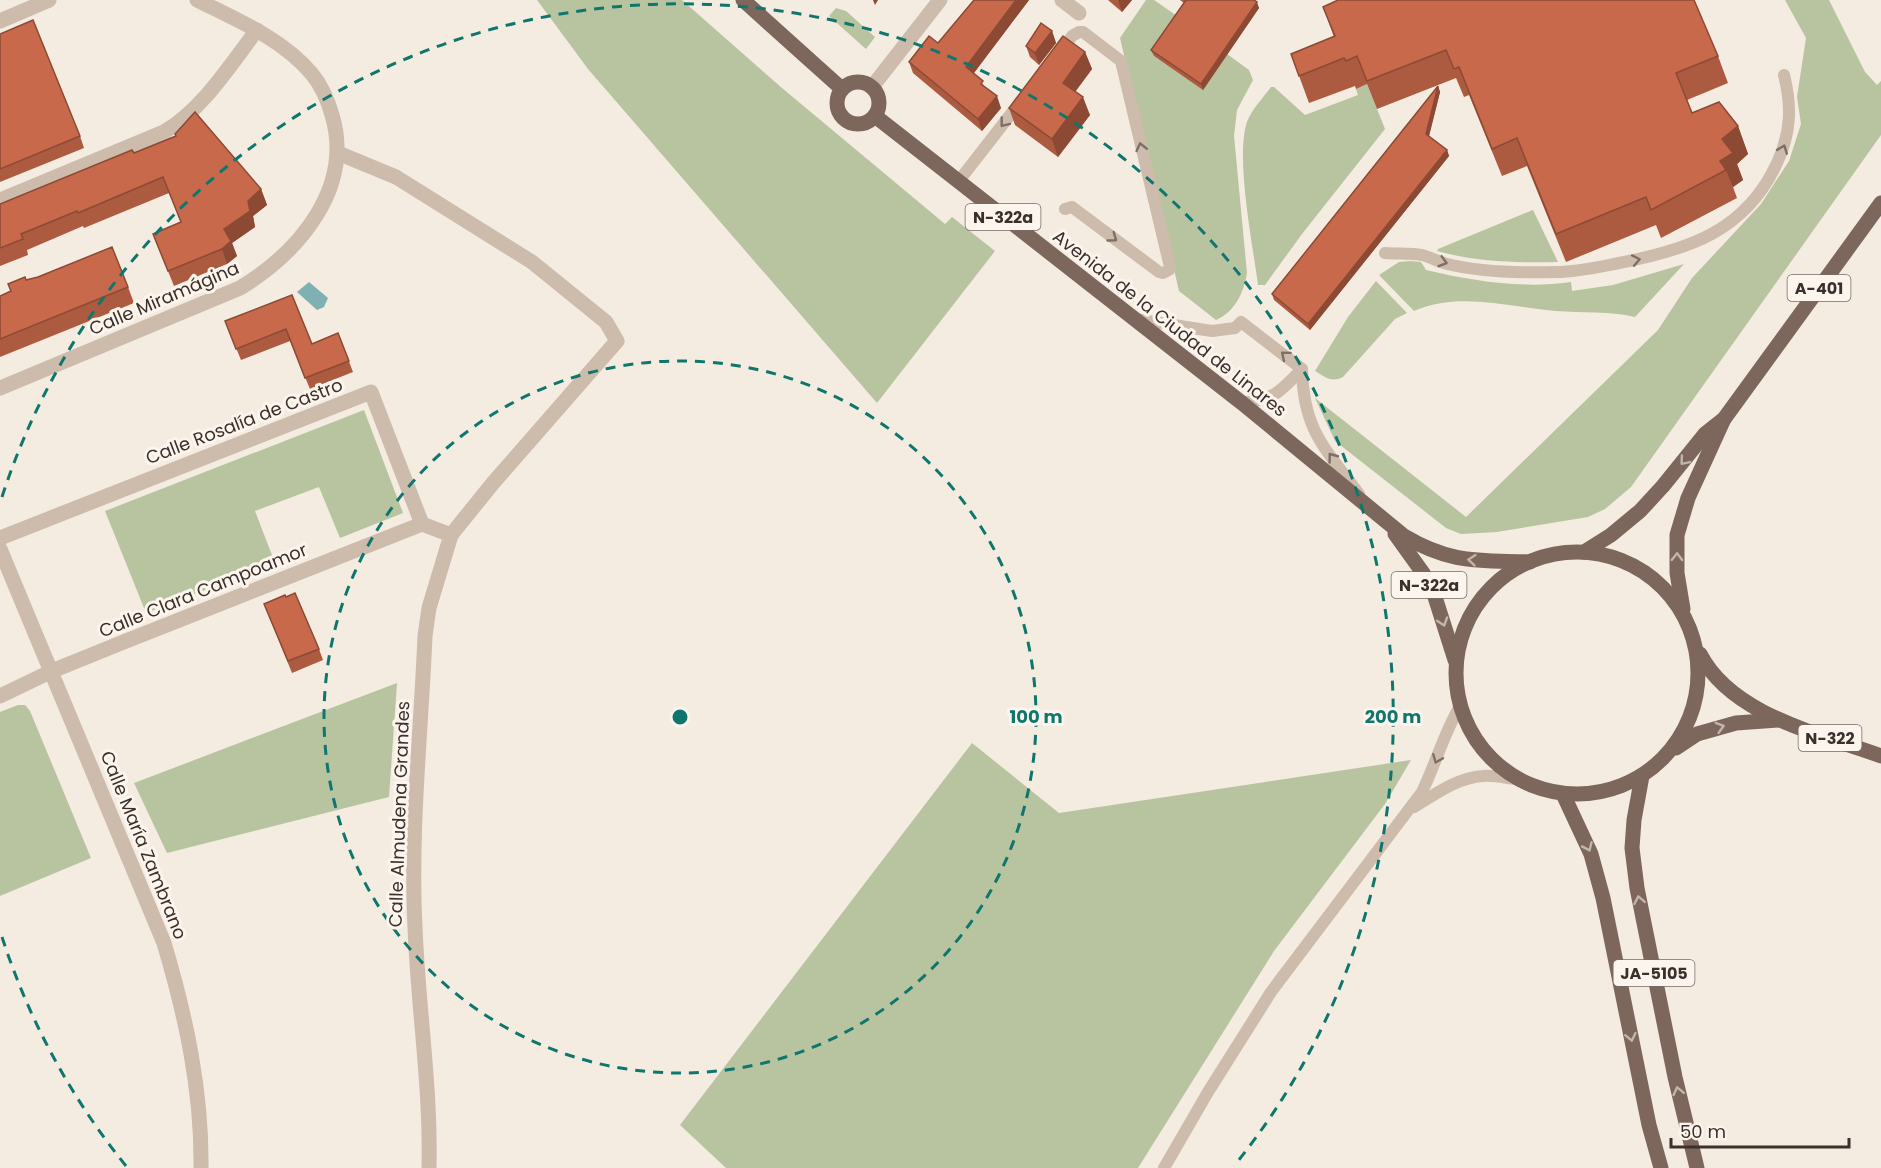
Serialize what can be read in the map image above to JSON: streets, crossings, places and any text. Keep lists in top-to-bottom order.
{
  "streets": {
    "main road": [
      "N-322a",
      "A-401",
      "Avenida de la Ciudad de Linares",
      "N-322",
      "JA-5105"
    ],
    "street": [
      "Calle Miramágina",
      "Calle Rosalía de Castro",
      "Calle Clara Campoamor",
      "Calle Almudena Grandes",
      "Calle María Zambrano"
    ]
  },
  "crossings": [
    ["Calle Miramágina", "Calle Almudena Grandes"],
    ["Calle Rosalía de Castro", "Calle Clara Campoamor"],
    ["Calle Clara Campoamor", "Calle María Zambrano"]
  ],
  "scale_bar": "50 m",
  "rings": ["100 m", "200 m"]
}
